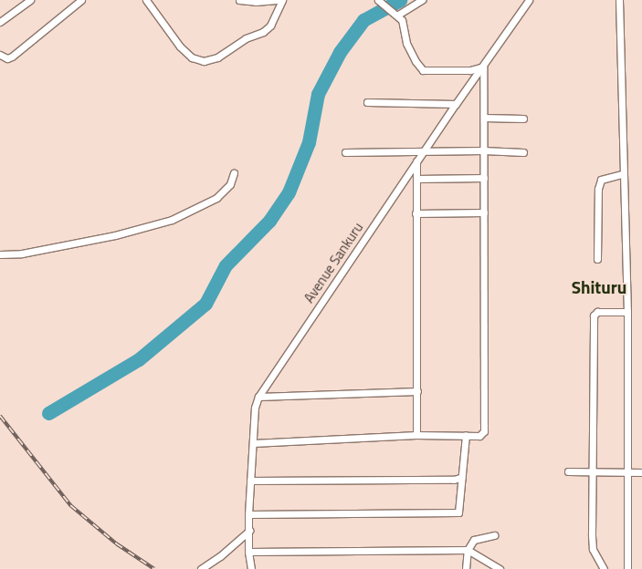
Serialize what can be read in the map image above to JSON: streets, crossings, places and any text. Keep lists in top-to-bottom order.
{
  "streets": {
    "street": ["Avenue Sankuru"]
  },
  "districts": ["Shituru"]
}
